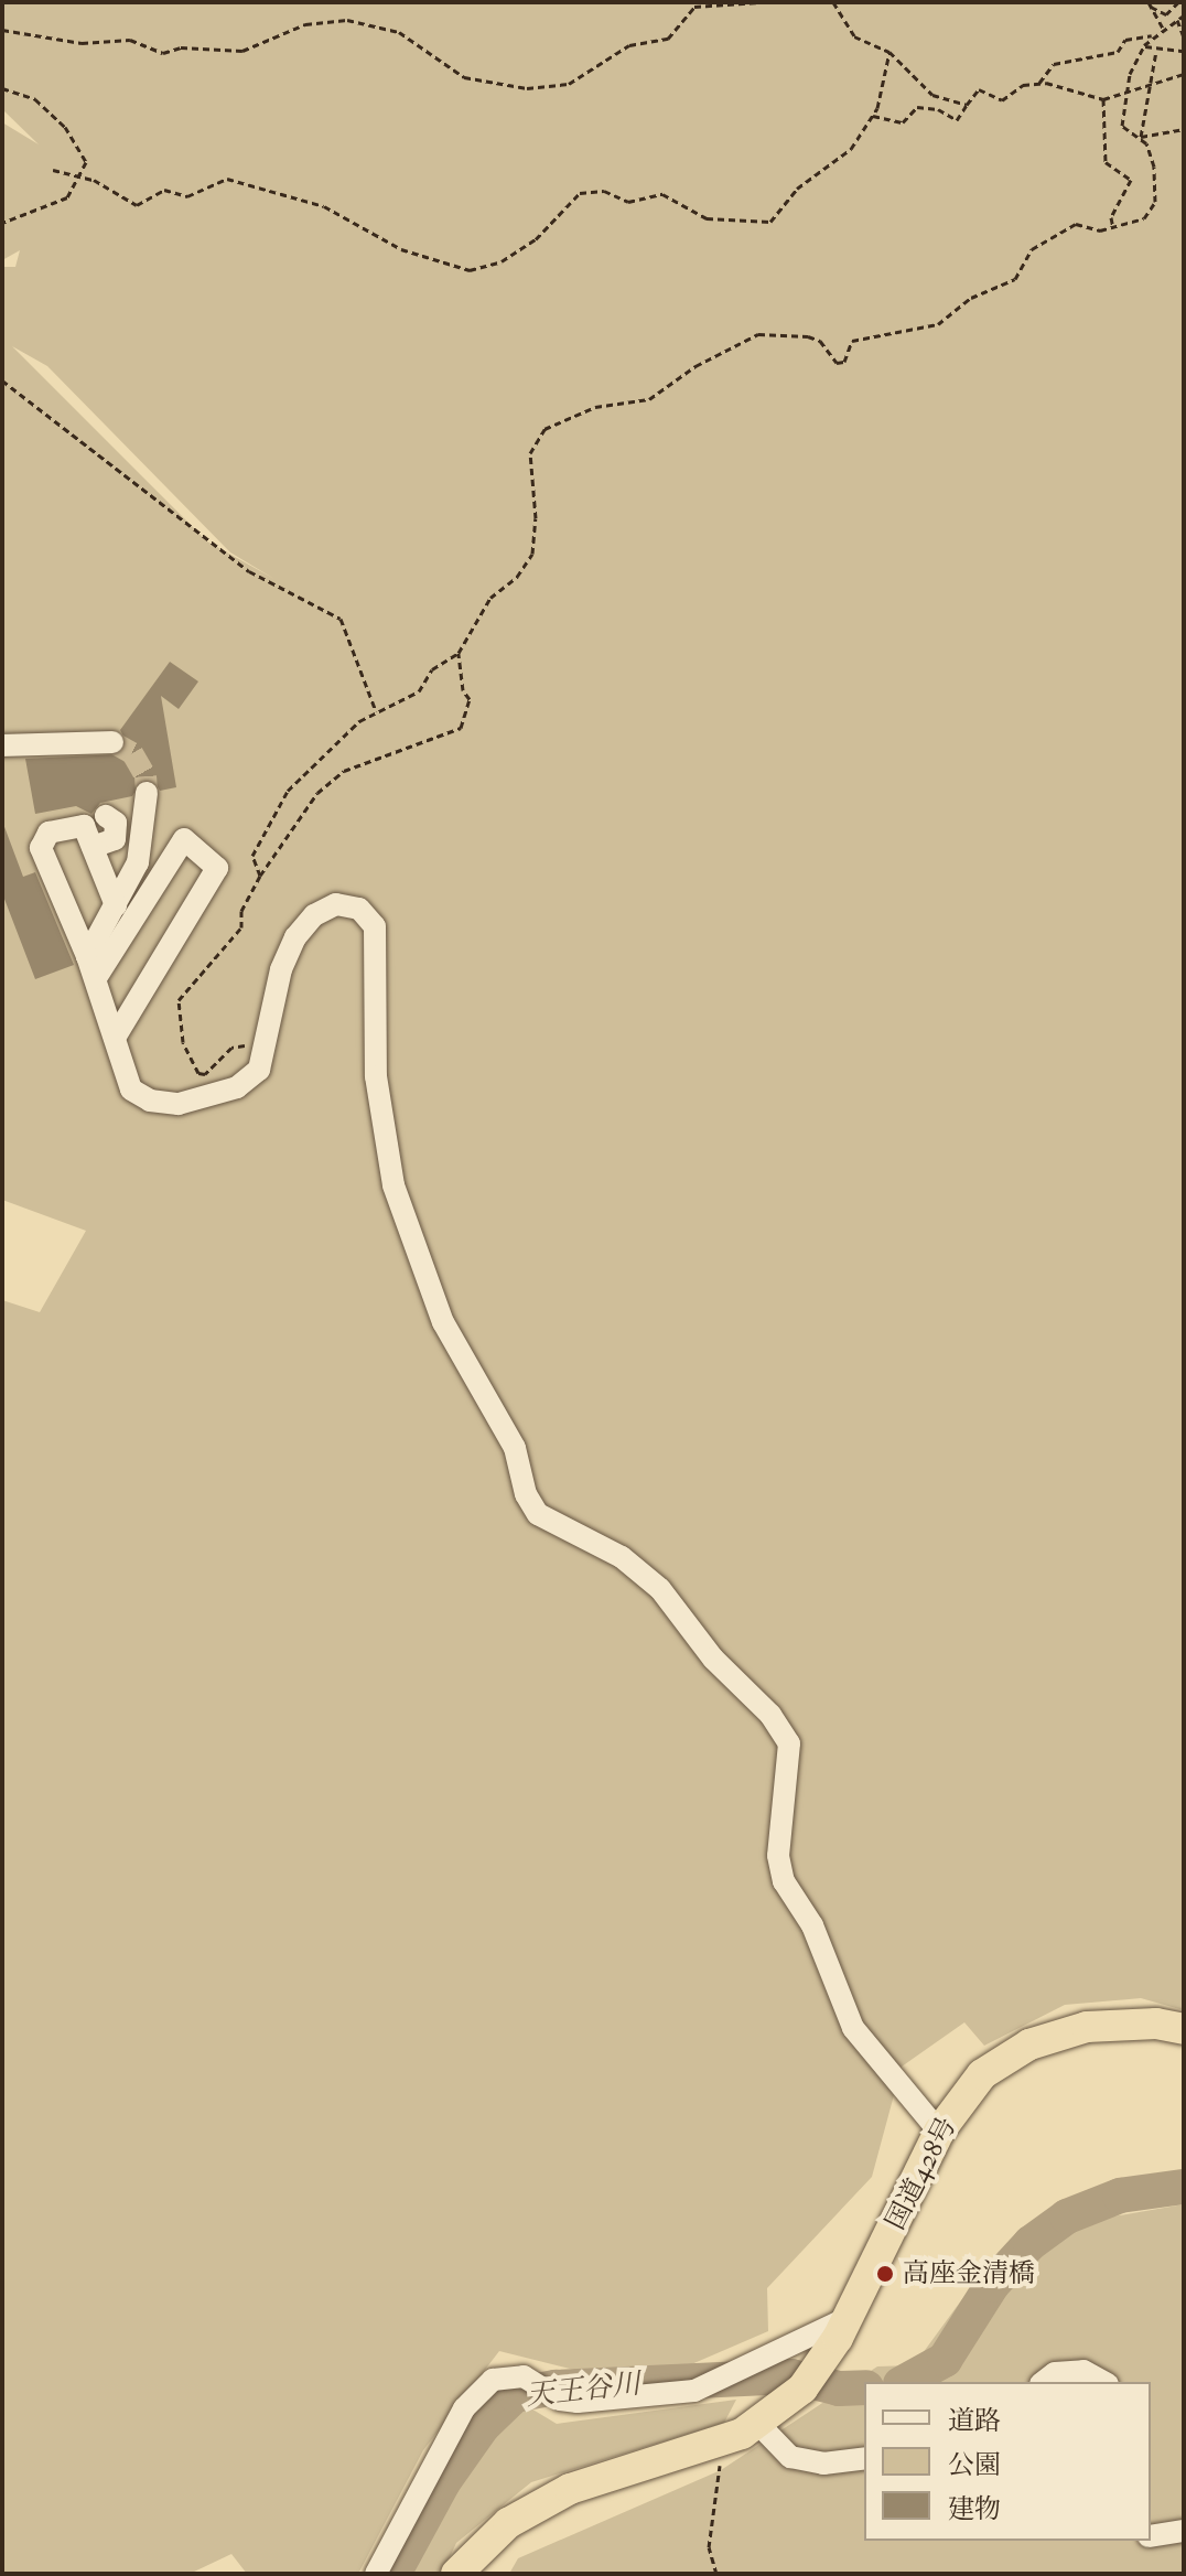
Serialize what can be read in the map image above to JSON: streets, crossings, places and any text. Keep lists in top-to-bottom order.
{
  "streets": {
    "highway": ["国道428号"]
  },
  "water": ["天王谷川"],
  "places": ["高座金清橋"],
  "legend": ["道路", "公園", "建物"]
}
